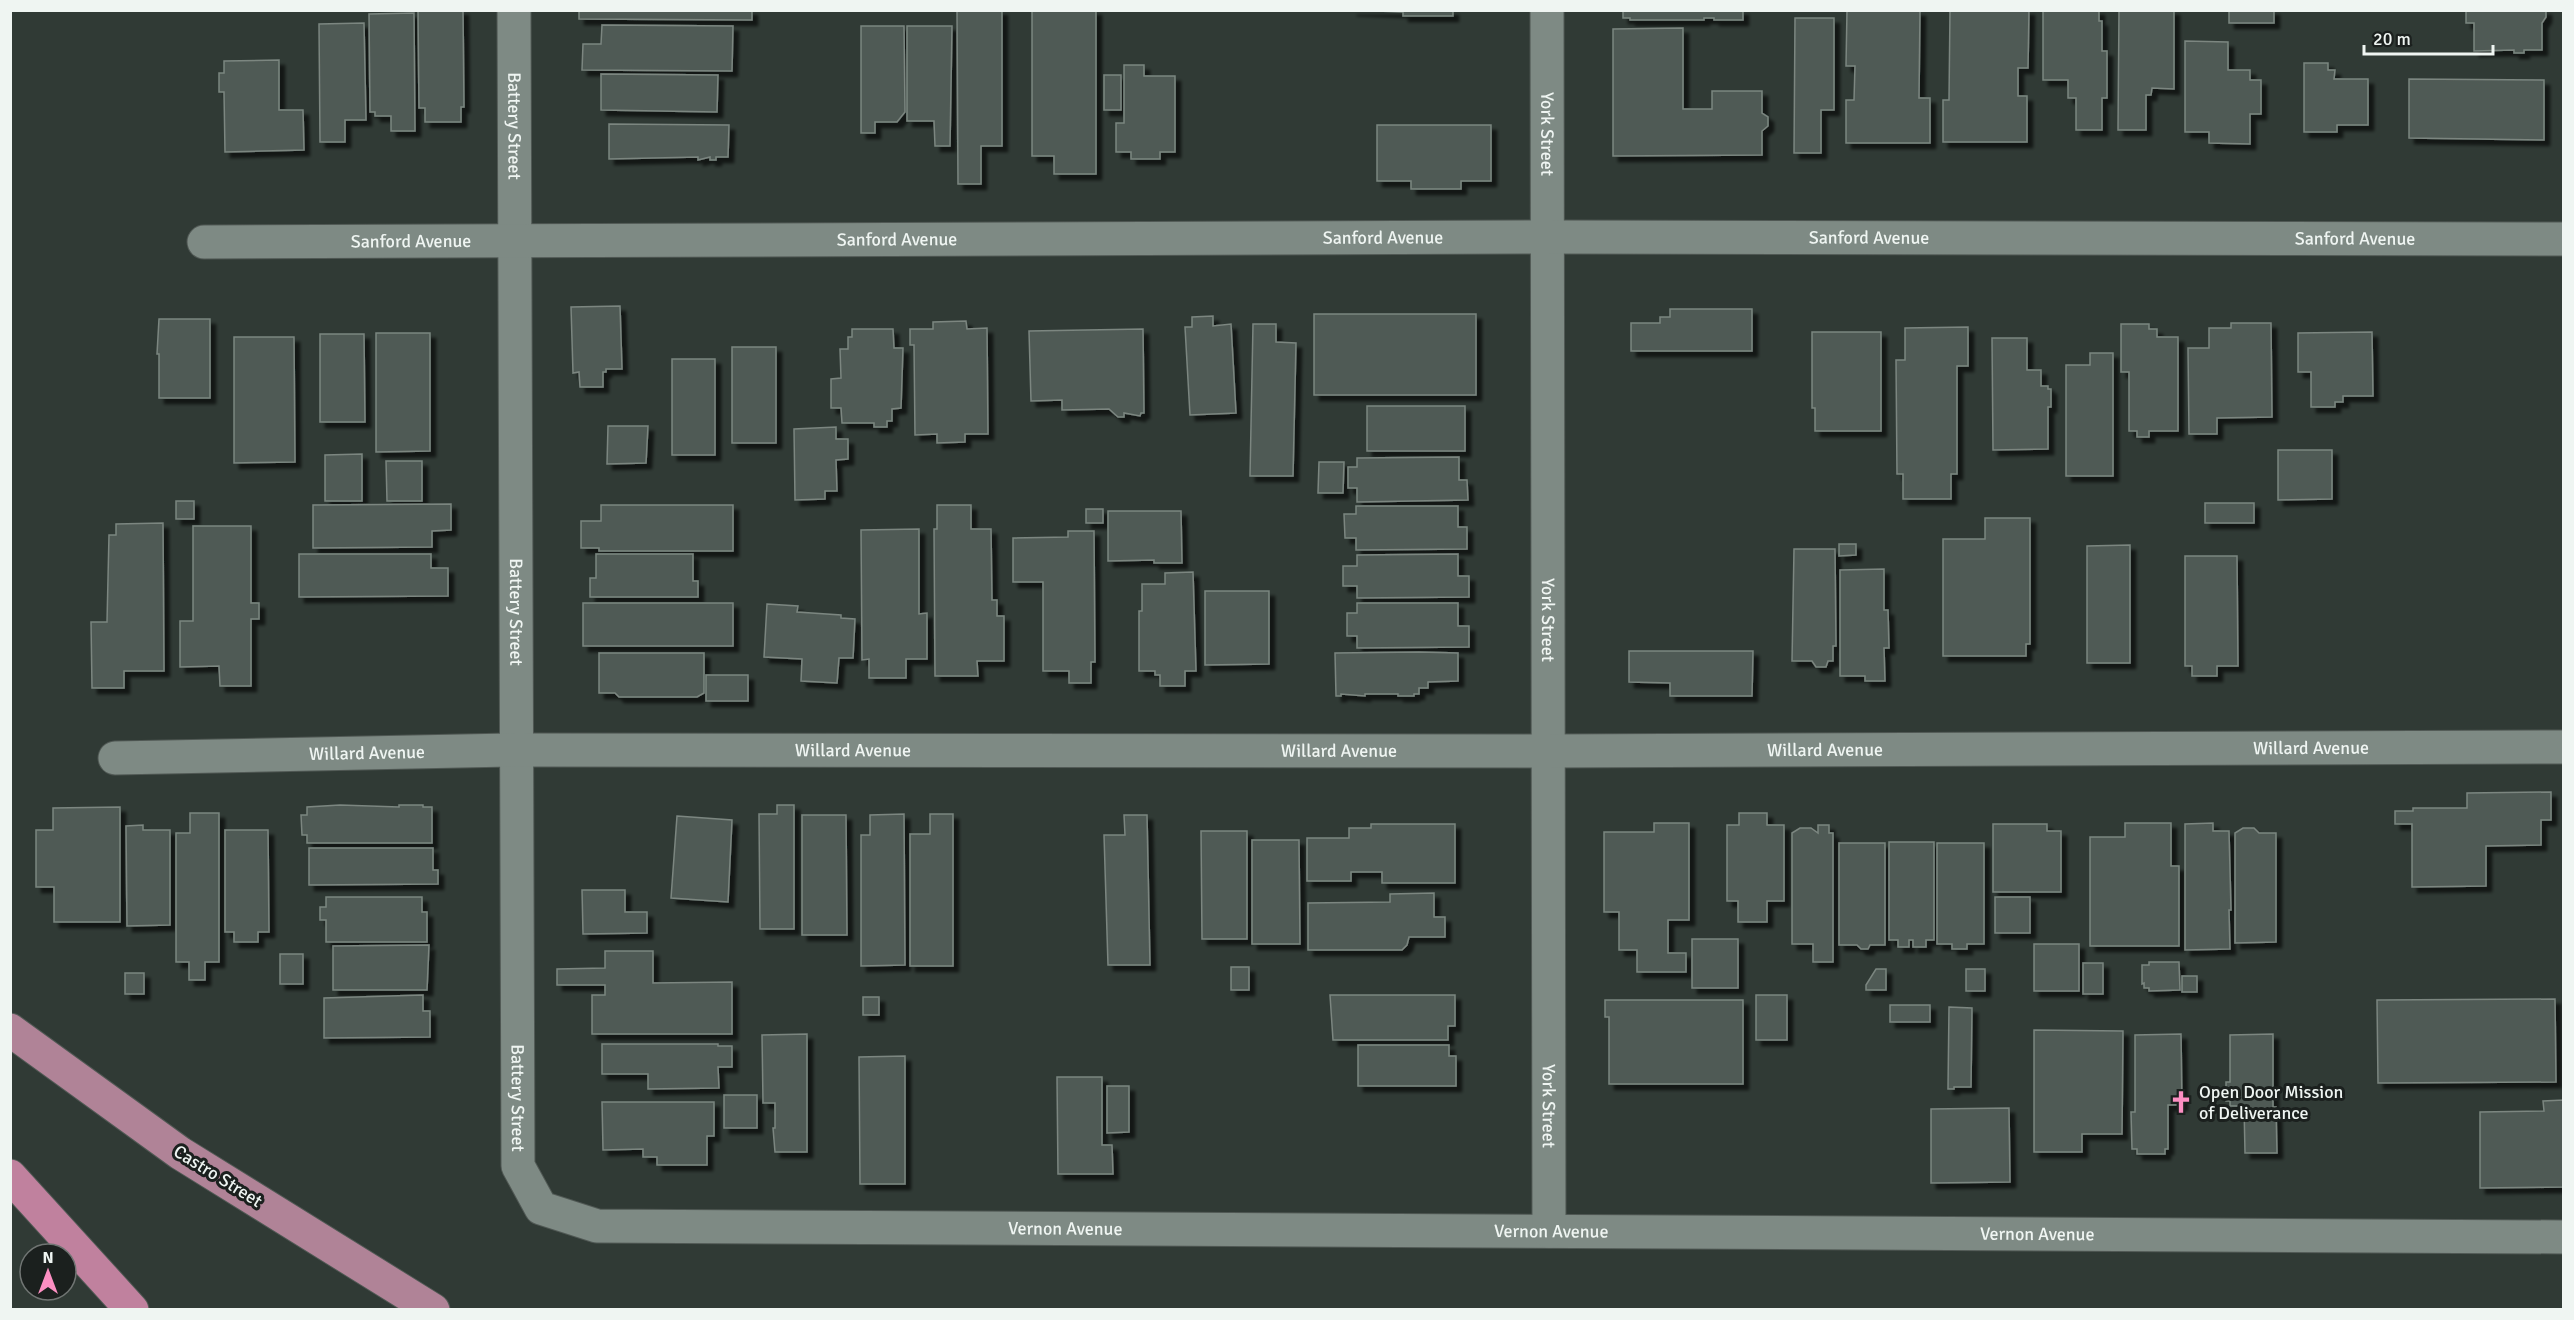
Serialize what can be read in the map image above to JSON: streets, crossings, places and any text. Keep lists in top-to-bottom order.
{
  "streets": {
    "main road": ["Castro Street"],
    "street": [
      "Battery Street",
      "York Street",
      "Sanford Avenue",
      "Willard Avenue",
      "Vernon Avenue"
    ]
  },
  "crossings": [
    ["Battery Street", "Sanford Avenue"],
    ["Battery Street", "Willard Avenue"],
    ["Battery Street", "Vernon Avenue"],
    ["York Street", "Sanford Avenue"],
    ["York Street", "Willard Avenue"],
    ["York Street", "Vernon Avenue"]
  ],
  "places": {
    "church": ["Open Door Mission of Deliverance"]
  },
  "scale_bar": "20 m",
  "north": "top"
}
